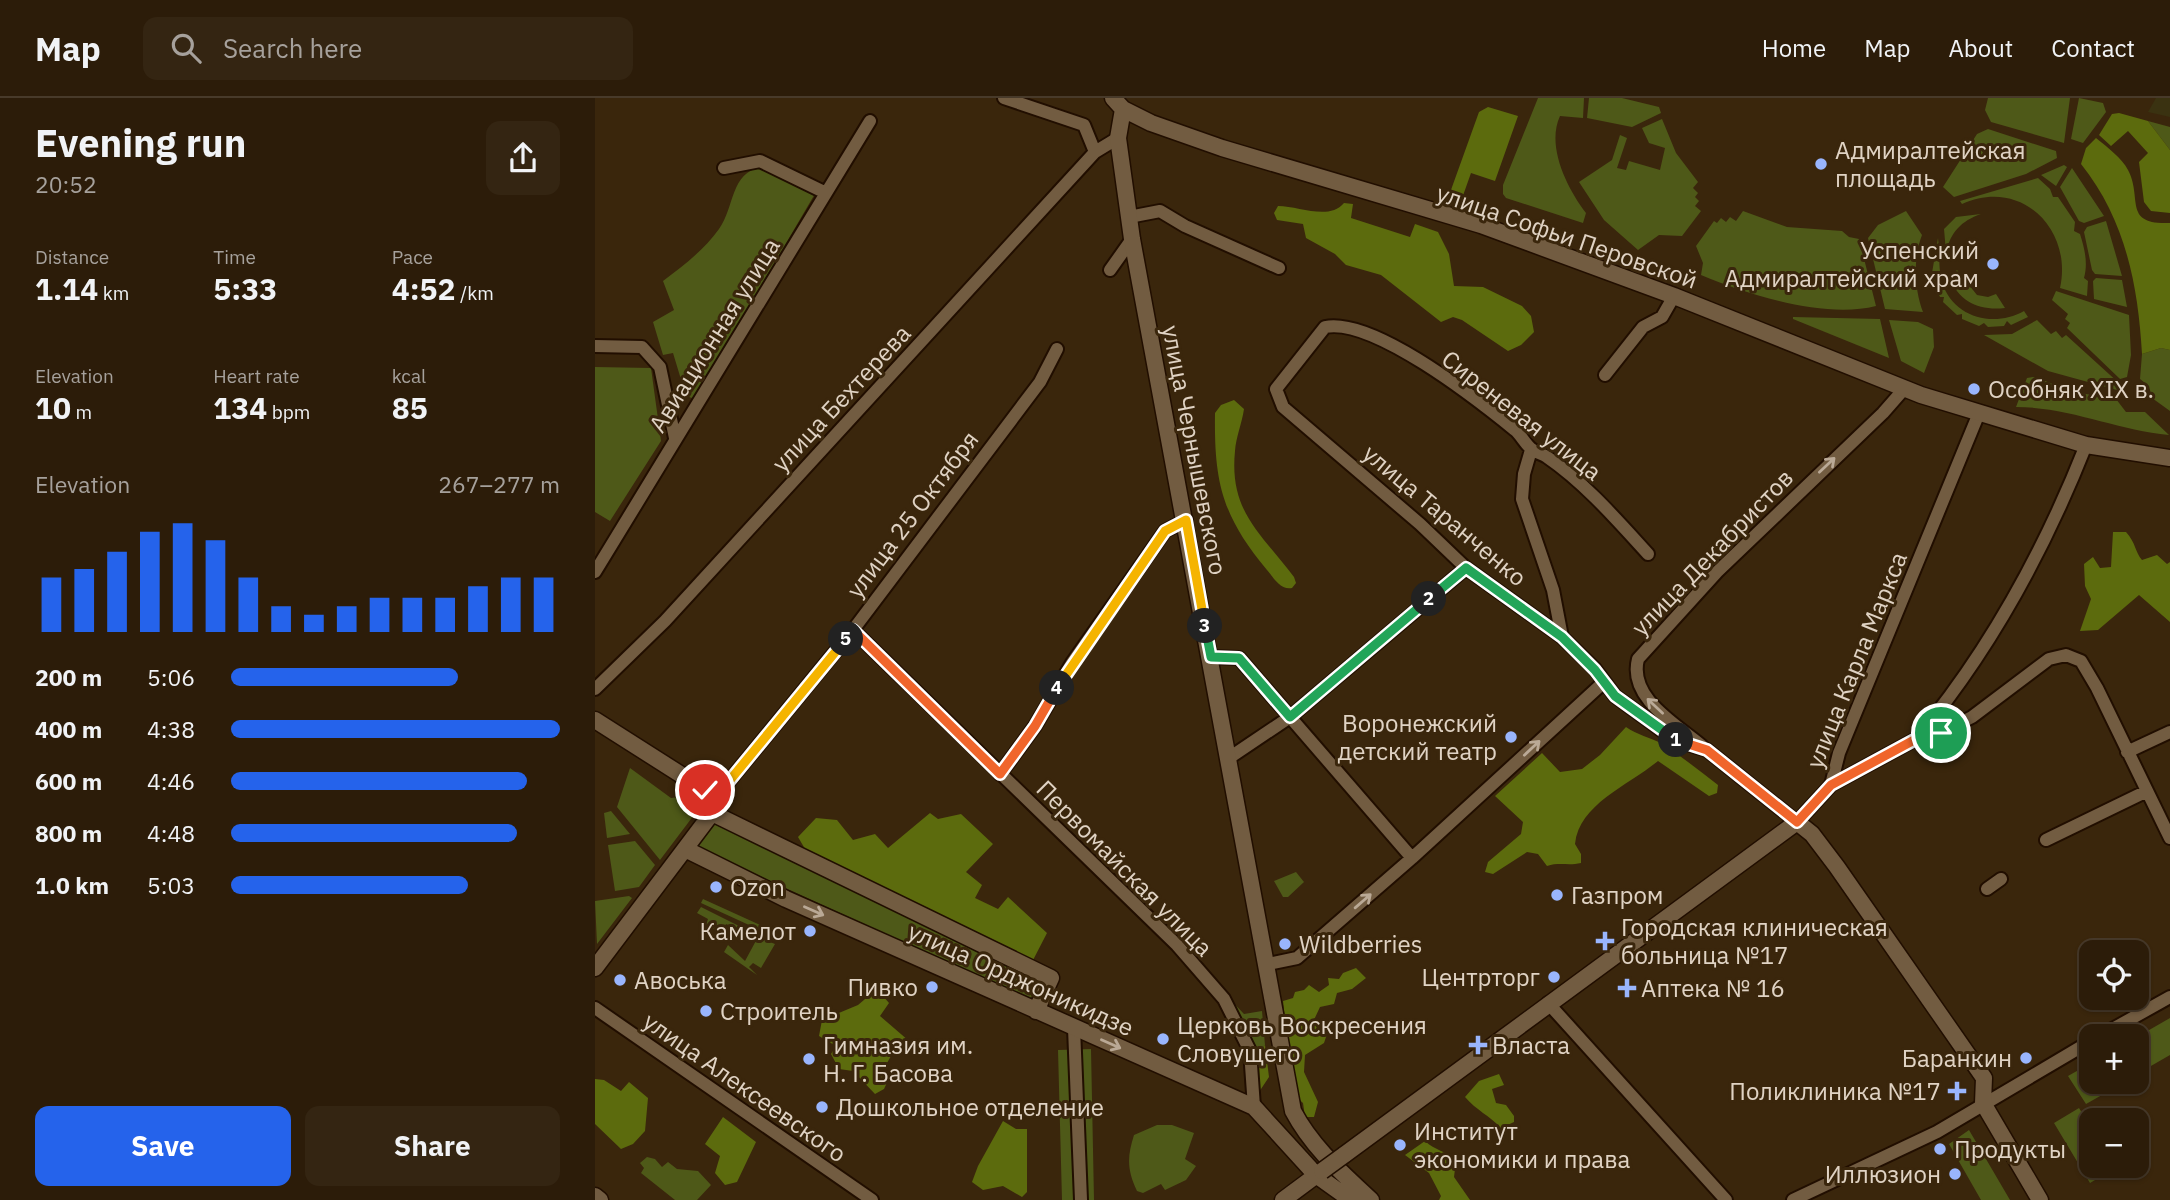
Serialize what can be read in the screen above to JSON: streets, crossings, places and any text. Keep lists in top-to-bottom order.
{
  "streets": {
    "street": [
      "улица Софьи Перовской",
      "Авиационная улица",
      "улица Бехтерева",
      "Сиреневая улица",
      "улица Чернышевского",
      "улица 25 Октября",
      "улица Таранченко",
      "улица Декабристов",
      "улица Карла Маркса",
      "Первомайская улица",
      "улица Орджоникидзе",
      "улица Алексеевского"
    ]
  },
  "crossings": [
    ["улица Софьи Перовской", "улица Чернышевского"],
    ["улица Софьи Перовской", "улица Декабристов"],
    ["улица Софьи Перовской", "улица Карла Маркса"],
    ["улица Бехтерева", "улица Чернышевского"],
    ["Сиреневая улица", "улица Таранченко"],
    ["улица 25 Октября", "Первомайская улица"],
    ["улица 25 Октября", "улица Орджоникидзе"],
    ["улица Таранченко", "улица Декабристов"],
    ["улица Таранченко", "улица Карла Маркса"],
    ["улица Карла Маркса", "улица Орджоникидзе"],
    ["Первомайская улица", "улица Орджоникидзе"]
  ],
  "one_way": ["улица Декабристов"],
  "places": {
    "other": [
      "Адмиралтейская площадь",
      "Успенский Адмиралтейский храм",
      "Особняк XIX в.",
      "Воронежский детский театр",
      "Ozon",
      "Газпром",
      "Камелот",
      "Wildberries",
      "Центрторг",
      "Авоська",
      "Пивко",
      "Строитель",
      "Церковь Воскресения Словущего",
      "Баранкин",
      "Гимназия им. Н. Г. Басова",
      "Дошкольное отделение",
      "Институт экономики и права",
      "Продукты",
      "Иллюзион"
    ],
    "health": [
      "Городская клиническая больница №17",
      "Аптека № 16",
      "Власта",
      "Поликлиника №17"
    ]
  },
  "page": {
    "header": "Map",
    "search": "Search here",
    "nav": [
      "Home",
      "Map",
      "About",
      "Contact"
    ],
    "heading": ["Evening run", "20:52"],
    "stats": [
      ["Distance", "1.14 km"],
      ["Time", "5:33"],
      ["Pace", "4:52 /km"],
      ["Elevation", "10 m"],
      ["Heart rate", "134 bpm"],
      ["kcal", "85"]
    ],
    "chart": ["Elevation", "267–277 m"],
    "pins": [
      "2",
      "3",
      "5",
      "4",
      "1"
    ],
    "list": [
      {
        "name": "200 m",
        "note": "5:06"
      },
      {
        "name": "400 m",
        "note": "4:38"
      },
      {
        "name": "600 m",
        "note": "4:46"
      },
      {
        "name": "800 m",
        "note": "4:48"
      },
      {
        "name": "1.0 km",
        "note": "5:03"
      }
    ],
    "map_buttons": ["+", "−"],
    "buttons": ["Save", "Share"]
  }
}
